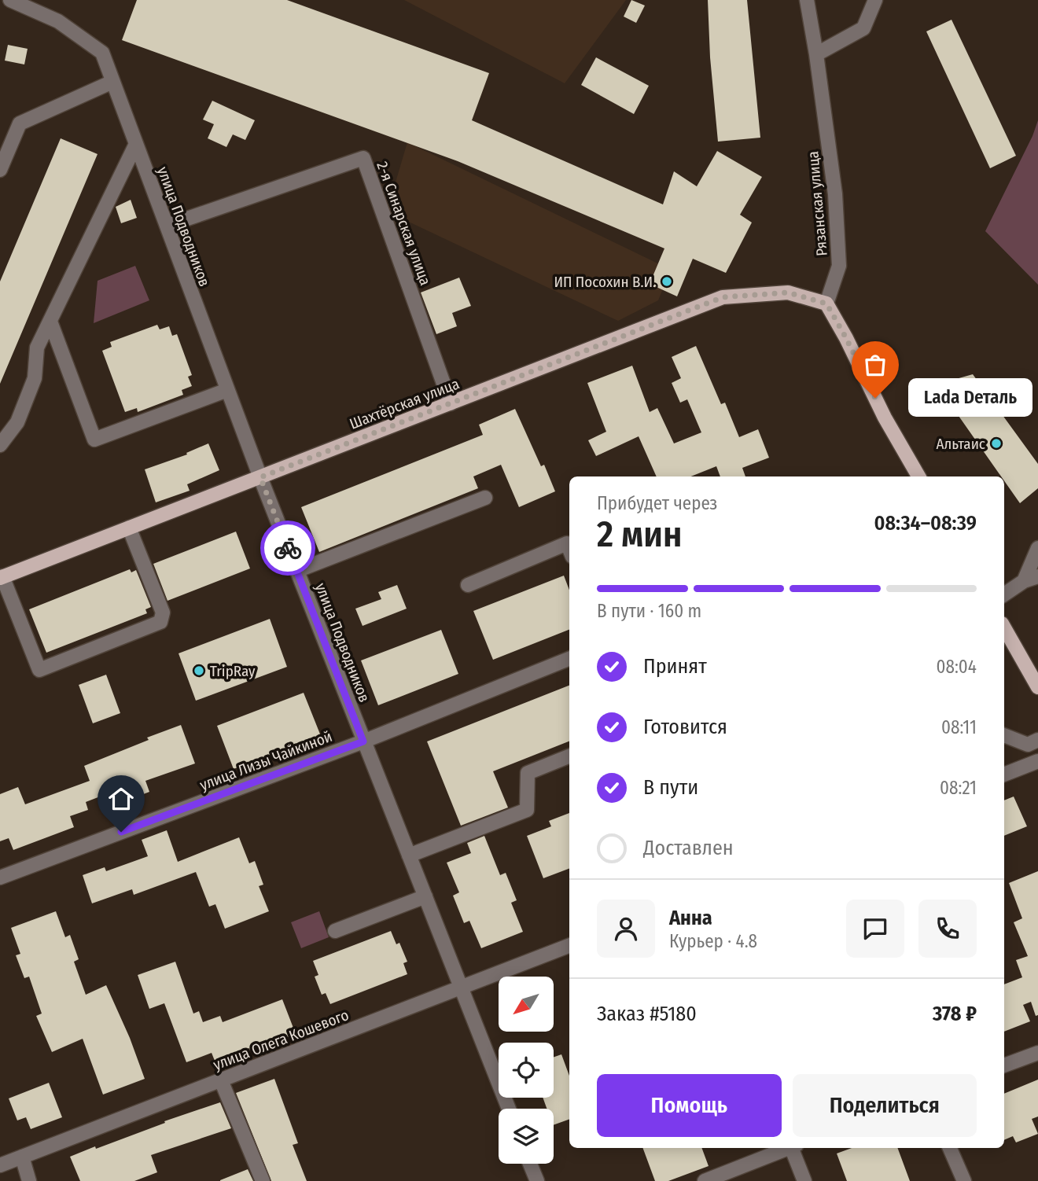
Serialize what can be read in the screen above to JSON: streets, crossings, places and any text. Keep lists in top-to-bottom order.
{
  "streets": {
    "main road": ["Шахтёрская улица"],
    "street": [
      "Рязанская улица",
      "2-я Синарская улица",
      "улица Подводников",
      "улица Лизы Чайкиной",
      "улица Олега Кошевого"
    ]
  },
  "crossings": [
    ["Рязанская улица", "Шахтёрская улица"],
    ["2-я Синарская улица", "улица Подводников"],
    ["2-я Синарская улица", "Шахтёрская улица"],
    ["улица Подводников", "Шахтёрская улица"],
    ["улица Подводников", "улица Лизы Чайкиной"],
    ["улица Подводников", "улица Олега Кошевого"]
  ],
  "places": [
    "ИП Посохин В.И.",
    "Lada Dеталь",
    "Альтаис",
    "TripRay"
  ],
  "north": "bottom left",
  "page": {
    "bubble": "Lada Dеталь",
    "heading": ["2 мин", "Прибудет через", "08:34–08:39"],
    "panel": [
      "Анна",
      "Курьер · 4.8",
      "Заказ #5180",
      "378 ₽"
    ],
    "bar": "В пути · 160 m",
    "list": [
      ["Принят", "08:04"],
      ["Готовится", "08:11"],
      ["В пути", "08:21"],
      "Доставлен"
    ],
    "buttons": ["Помощь", "Поделиться"]
  }
}
